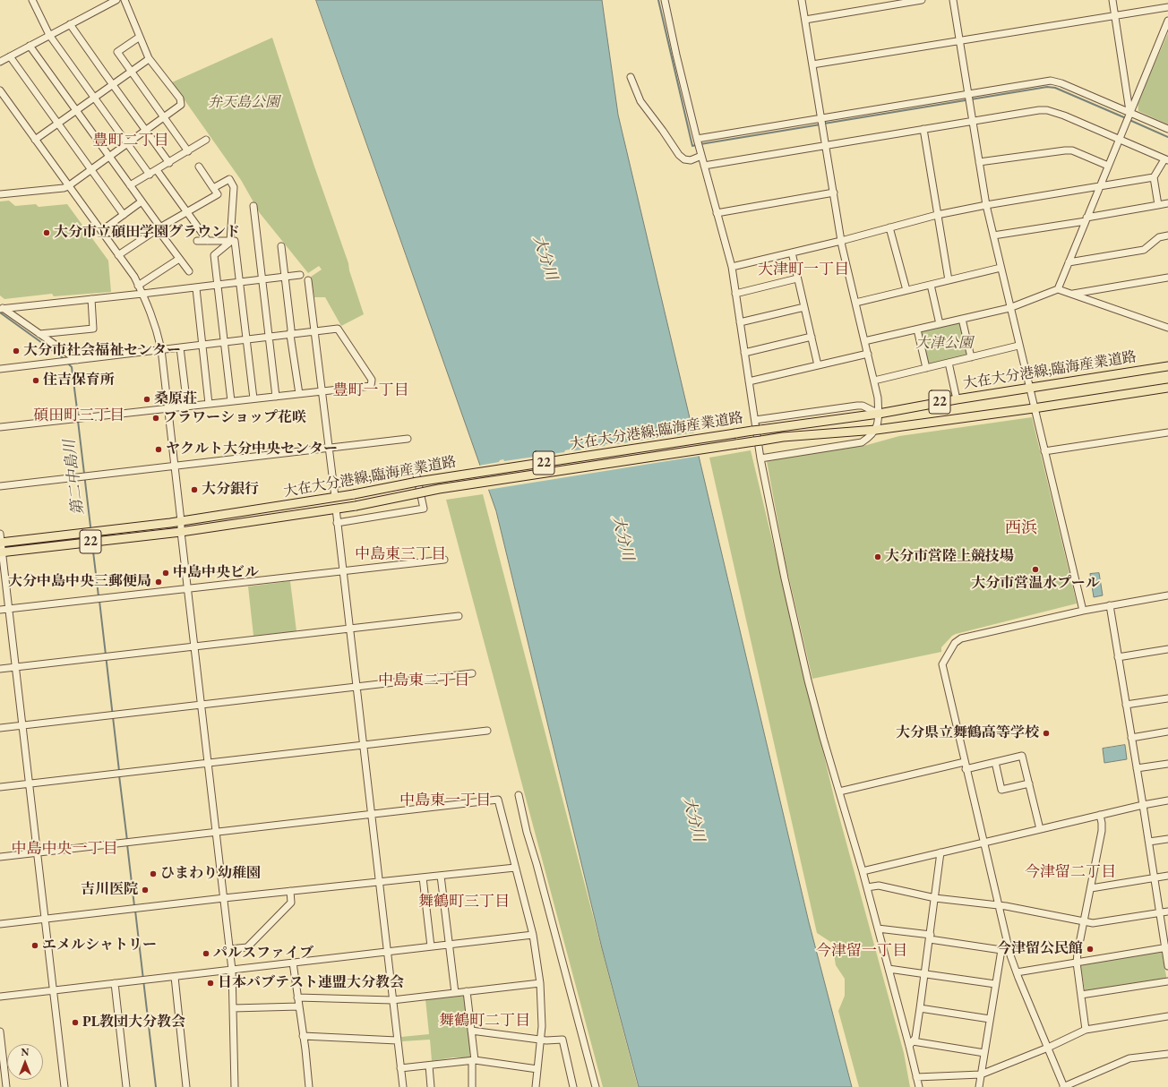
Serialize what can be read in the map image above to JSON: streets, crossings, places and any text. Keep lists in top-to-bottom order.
{
  "streets": {
    "main road": ["大在大分港線;臨海産業道路", "22"]
  },
  "districts": [
    "豊町二丁目",
    "大津町一丁目",
    "豊町一丁目",
    "碩田町三丁目",
    "西浜",
    "中島東三丁目",
    "中島東二丁目",
    "中島東一丁目",
    "中島中央一丁目",
    "今津留二丁目",
    "舞鶴町三丁目",
    "今津留一丁目",
    "舞鶴町二丁目"
  ],
  "water": ["大分川", "第二中島川"],
  "parks": ["弁天島公園", "大津公園"],
  "places": [
    "大分市立碩田学園グラウンド",
    "大分市社会福祉センター",
    "住吉保育所",
    "桑原荘",
    "フラワーショップ花咲",
    "ヤクルト大分中央センター",
    "大分銀行",
    "大分市営陸上競技場",
    "大分市営温水プール",
    "中島中央ビル",
    "大分中島中央三郵便局",
    "大分県立舞鶴高等学校",
    "ひまわり幼稚園",
    "吉川医院",
    "エメルシャトリー",
    "今津留公民館",
    "パルスファイブ",
    "日本バブテスト連盟大分教会",
    "PL教団大分教会"
  ],
  "north": "top"
}
